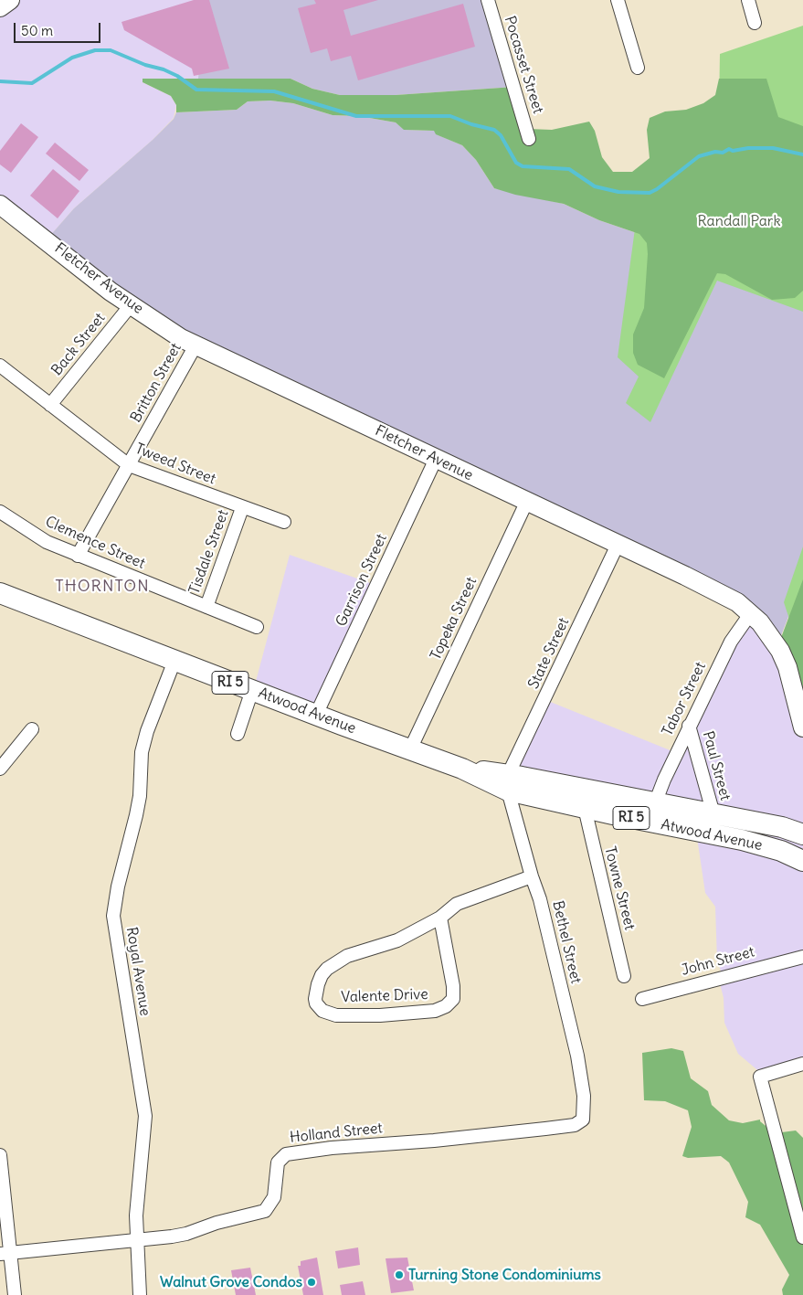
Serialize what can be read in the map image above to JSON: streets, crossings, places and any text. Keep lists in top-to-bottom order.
{
  "streets": {
    "main road": ["RI 5", "Atwood Avenue"],
    "street": [
      "Pocasset Street",
      "Fletcher Avenue",
      "Back Street",
      "Britton Street",
      "Tweed Street",
      "Clemence Street",
      "Tisdale Street",
      "Garrison Street",
      "Topeka Street",
      "State Street",
      "Tabor Street",
      "Paul Street",
      "Towne Street",
      "Bethel Street",
      "John Street",
      "Royal Avenue",
      "Valente Drive",
      "Holland Street"
    ]
  },
  "crossings": [
    ["Fletcher Avenue", "Back Street"],
    ["Fletcher Avenue", "Britton Street"],
    ["Fletcher Avenue", "Garrison Street"],
    ["Fletcher Avenue", "Topeka Street"],
    ["Fletcher Avenue", "State Street"],
    ["Fletcher Avenue", "Tabor Street"],
    ["Back Street", "Tweed Street"],
    ["Britton Street", "Tweed Street"],
    ["Britton Street", "Clemence Street"],
    ["Tweed Street", "Tisdale Street"],
    ["Clemence Street", "Tisdale Street"],
    ["Garrison Street", "Atwood Avenue"],
    ["Topeka Street", "Atwood Avenue"],
    ["State Street", "Atwood Avenue"],
    ["State Street", "Bethel Street"],
    ["Tabor Street", "Atwood Avenue"],
    ["Tabor Street", "Paul Street"],
    ["Atwood Avenue", "Paul Street"],
    ["Atwood Avenue", "Towne Street"],
    ["Atwood Avenue", "Bethel Street"],
    ["Atwood Avenue", "Royal Avenue"],
    ["Bethel Street", "Valente Drive"],
    ["Bethel Street", "Holland Street"],
    ["Royal Avenue", "Holland Street"]
  ],
  "districts": ["THORNTON"],
  "parks": ["Randall Park"],
  "places": ["Turning Stone Condominiums", "Walnut Grove Condos"],
  "scale_bar": "50 m"
}
